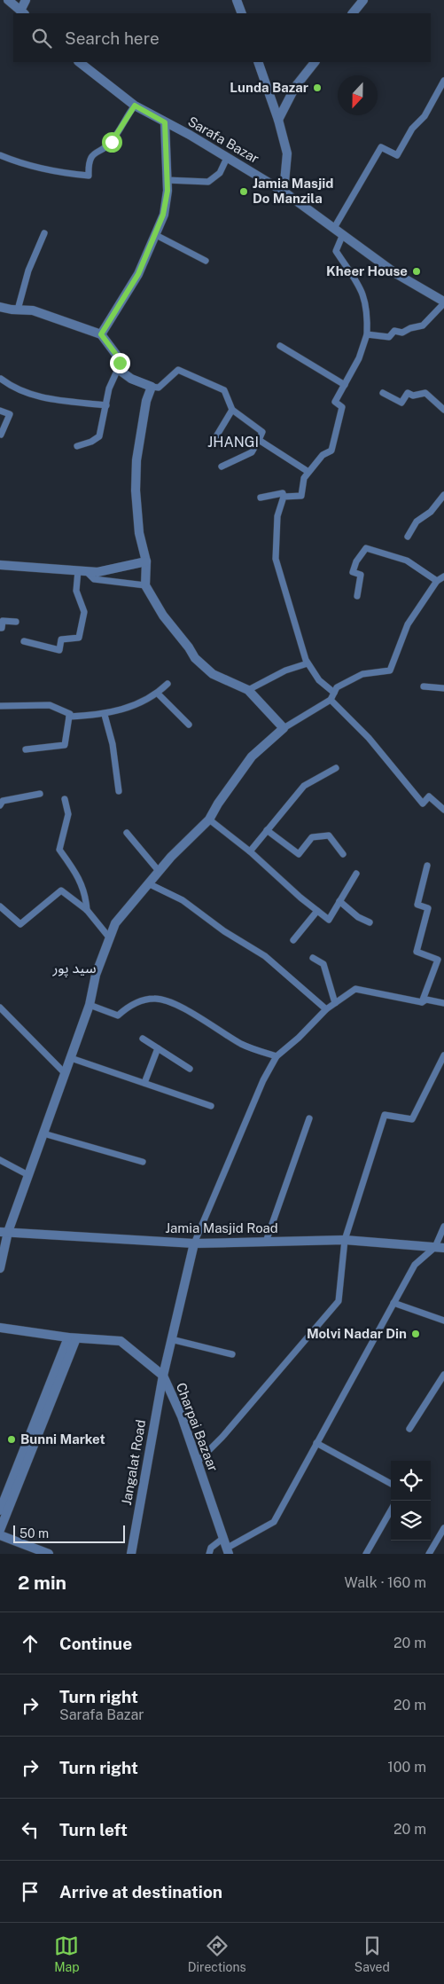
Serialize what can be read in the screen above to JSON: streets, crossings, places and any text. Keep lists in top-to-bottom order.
{
  "streets": {
    "street": [
      "Sarafa Bazar",
      "Jamia Masjid Road",
      "Charpai Bazaar",
      "Jangalat Road"
    ]
  },
  "crossings": [
    ["Jamia Masjid Road", "Jangalat Road"],
    ["Charpai Bazaar", "Jangalat Road"]
  ],
  "districts": ["JHANGI", "سید پور"],
  "places": [
    "Lunda Bazar",
    "Jamia Masjid Do Manzila",
    "Kheer House",
    "Molvi Nadar Din",
    "Bunni Market"
  ],
  "scale_bar": "50 m",
  "north": "bottom",
  "page": {
    "search": "Search here",
    "scale": "50 m",
    "heading": ["2 min", "Walk · 160 m"],
    "list": [
      ["Continue", "20 m"],
      ["Turn right", "Sarafa Bazar", "20 m"],
      ["Turn right", "100 m"],
      ["Turn left", "20 m"],
      "Arrive at destination"
    ],
    "nav": ["Map", "Directions", "Saved"]
  }
}
